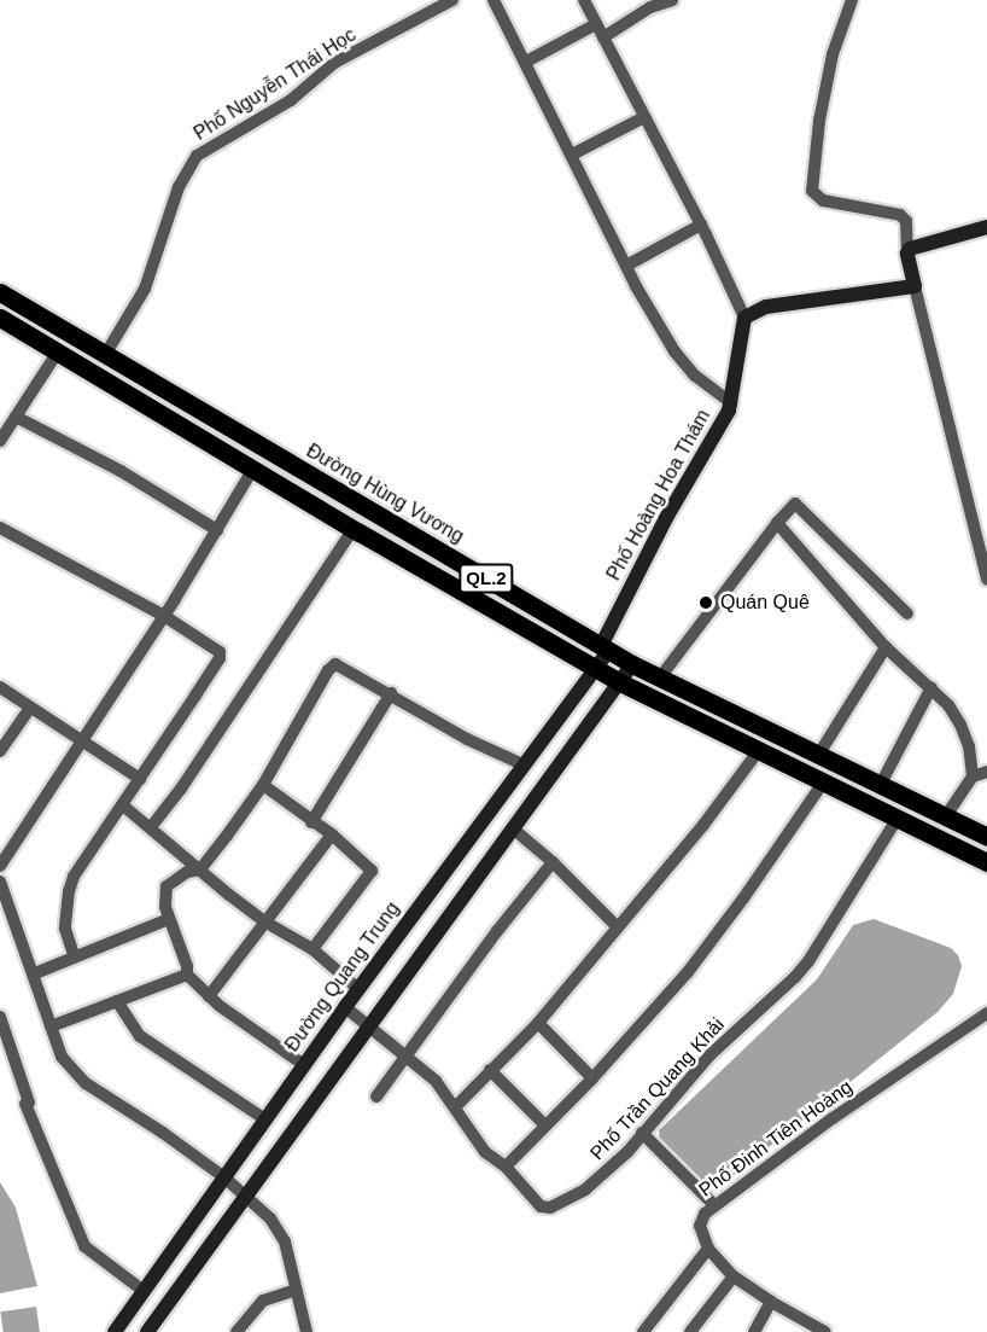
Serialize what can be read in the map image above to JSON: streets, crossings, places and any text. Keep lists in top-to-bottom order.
{
  "streets": {
    "main road": [
      "Đường Hùng Vương",
      "Phố Hoàng Hoa Thám",
      "QL.2",
      "Đường Quang Trung"
    ],
    "street": ["Phố Nguyễn Thái Học", "Phố Trần Quang Khải", "Phố Đinh Tiên Hoàng"]
  },
  "crossings": [
    ["Phố Nguyễn Thái Học", "Đường Hùng Vương"],
    ["Đường Hùng Vương", "Phố Hoàng Hoa Thám"],
    ["Đường Hùng Vương", "Đường Quang Trung"],
    ["Phố Hoàng Hoa Thám", "Đường Quang Trung"],
    ["QL.2", "Đường Quang Trung"],
    ["QL.2", "Phố Trần Quang Khải"],
    ["Đường Quang Trung", "Phố Trần Quang Khải"]
  ],
  "places": ["Quán Quê"]
}
